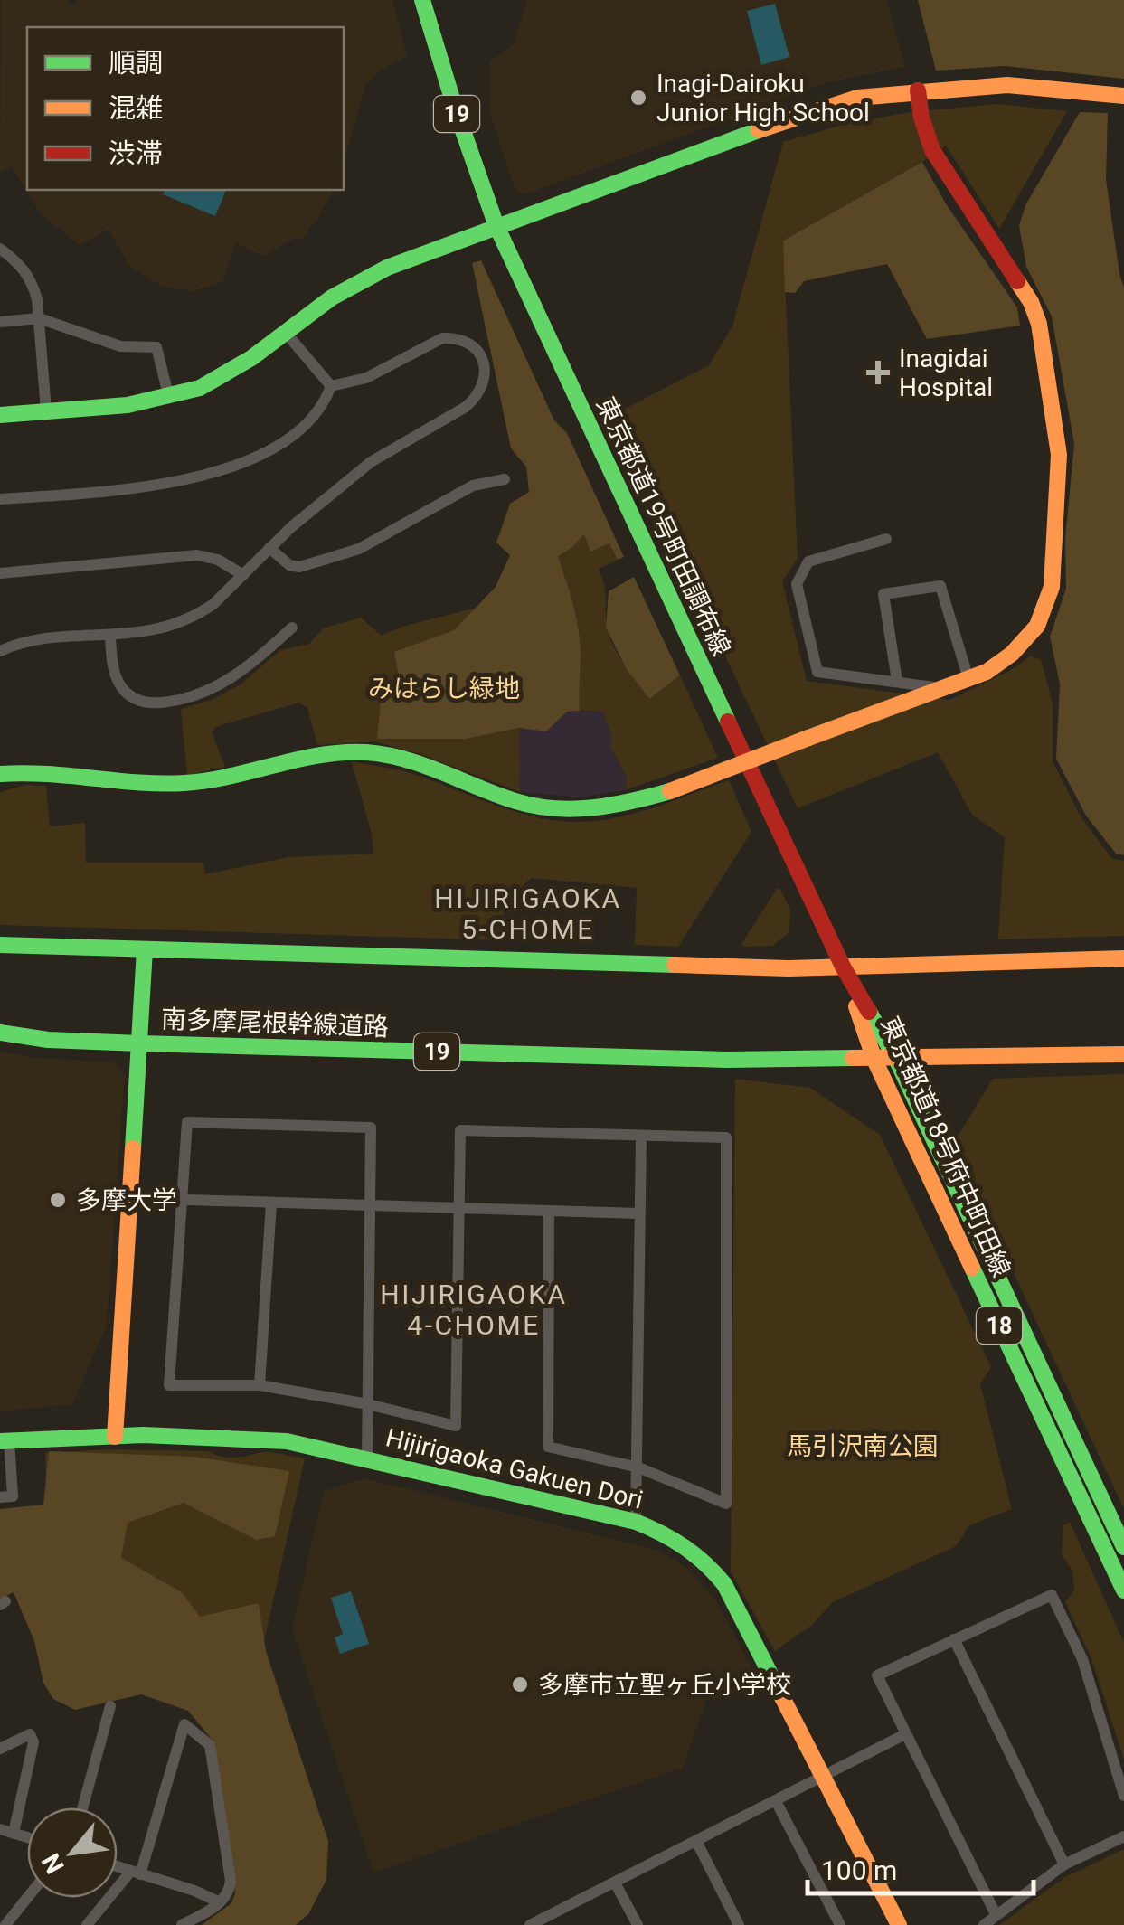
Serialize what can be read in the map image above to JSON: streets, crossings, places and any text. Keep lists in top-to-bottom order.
{
  "streets": {
    "main road": [
      "19",
      "東京都道19号町田調布線",
      "南多摩尾根幹線道路",
      "東京都道18号府中町田線",
      "18",
      "Hijirigaoka Gakuen Dori"
    ]
  },
  "crossings": [
    ["19", "東京都道19号町田調布線"],
    ["19", "南多摩尾根幹線道路"],
    ["19", "東京都道18号府中町田線"],
    ["東京都道19号町田調布線", "東京都道18号府中町田線"],
    ["南多摩尾根幹線道路", "東京都道18号府中町田線"]
  ],
  "districts": ["HIJIRIGAOKA 5-CHOME", "HIJIRIGAOKA 4-CHOME"],
  "parks": ["みはらし緑地", "馬引沢南公園"],
  "places": {
    "other": ["Inagi-Dairoku Junior High School", "多摩大学", "多摩市立聖ヶ丘小学校"],
    "health": ["Inagidai Hospital"]
  },
  "legend": ["順調", "混雑", "渋滞"],
  "scale_bar": "100 m",
  "north": "bottom left"
}
